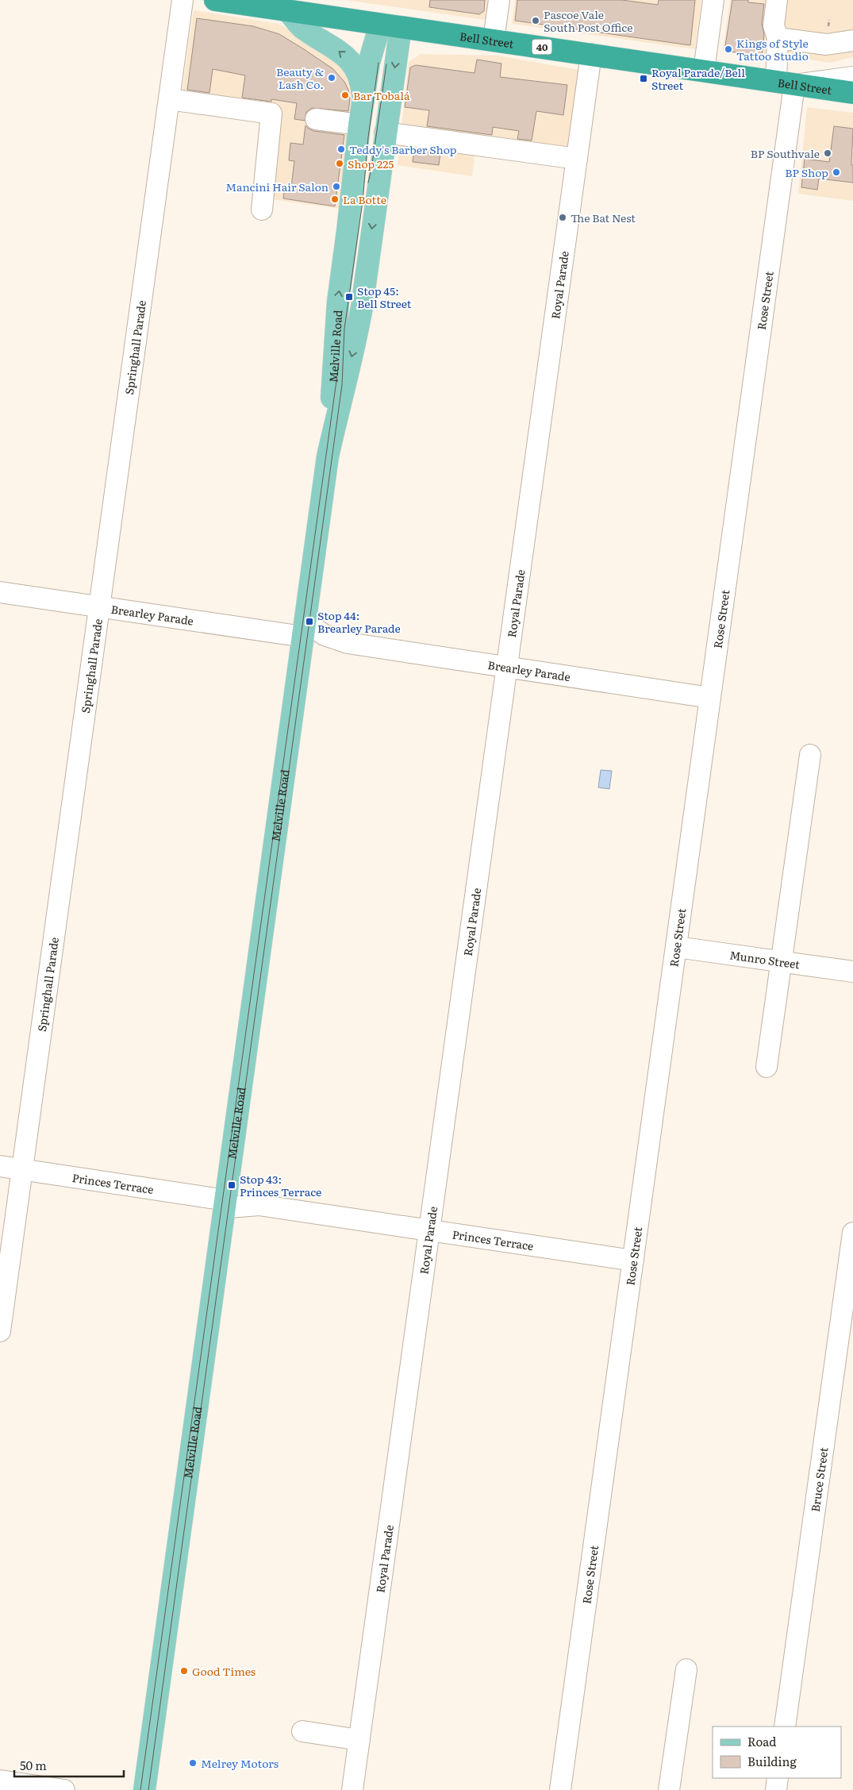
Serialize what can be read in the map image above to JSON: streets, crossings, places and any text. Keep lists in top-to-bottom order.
{
  "streets": {
    "highway": ["Bell Street", "40"],
    "main road": ["Melville Road"],
    "street": [
      "Royal Parade",
      "Rose Street",
      "Springhall Parade",
      "Brearley Parade",
      "Munro Street",
      "Princes Terrace",
      "Bruce Street"
    ]
  },
  "crossings": [
    ["Bell Street", "Royal Parade"],
    ["Bell Street", "Rose Street"],
    ["Bell Street", "Melville Road"],
    ["Royal Parade", "Brearley Parade"],
    ["Royal Parade", "Princes Terrace"],
    ["Rose Street", "Brearley Parade"],
    ["Rose Street", "Munro Street"],
    ["Rose Street", "Princes Terrace"],
    ["Melville Road", "Brearley Parade"],
    ["Melville Road", "Princes Terrace"],
    ["Springhall Parade", "Brearley Parade"],
    ["Springhall Parade", "Princes Terrace"]
  ],
  "places": {
    "other": [
      "Pascoe Vale South Post Office",
      "Kings of Style Tattoo Studio",
      "Beauty & Lash Co.",
      "Bar Tobalá",
      "Teddy's Barber Shop",
      "BP Southvale",
      "Shop 225",
      "BP Shop",
      "Mancini Hair Salon",
      "La Botte",
      "The Bat Nest",
      "Good Times",
      "Melrey Motors"
    ],
    "transit": [
      "Royal Parade/Bell Street",
      "Stop 45: Bell Street",
      "Stop 44: Brearley Parade",
      "Stop 43: Princes Terrace"
    ]
  },
  "legend": ["Road", "Building"],
  "scale_bar": "50 m"
}
